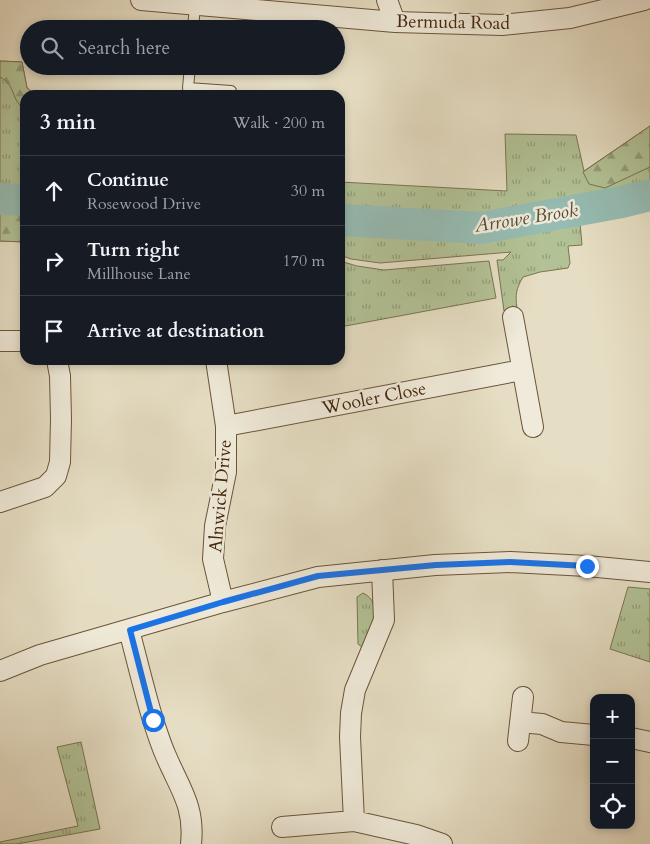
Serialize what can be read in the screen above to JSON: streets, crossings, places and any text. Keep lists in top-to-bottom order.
{
  "streets": {
    "street": ["Bermuda Road", "Wooler Close", "Alnwick Drive"]
  },
  "crossings": [
    ["Wooler Close", "Alnwick Drive"]
  ],
  "water": ["Arrowe Brook"],
  "page": {
    "search": "Search here",
    "heading": ["3 min", "Walk · 200 m"],
    "list": [
      ["Continue", "Rosewood Drive", "30 m"],
      ["Turn right", "Millhouse Lane", "170 m"],
      "Arrive at destination"
    ],
    "map_buttons": ["+", "−"]
  }
}
